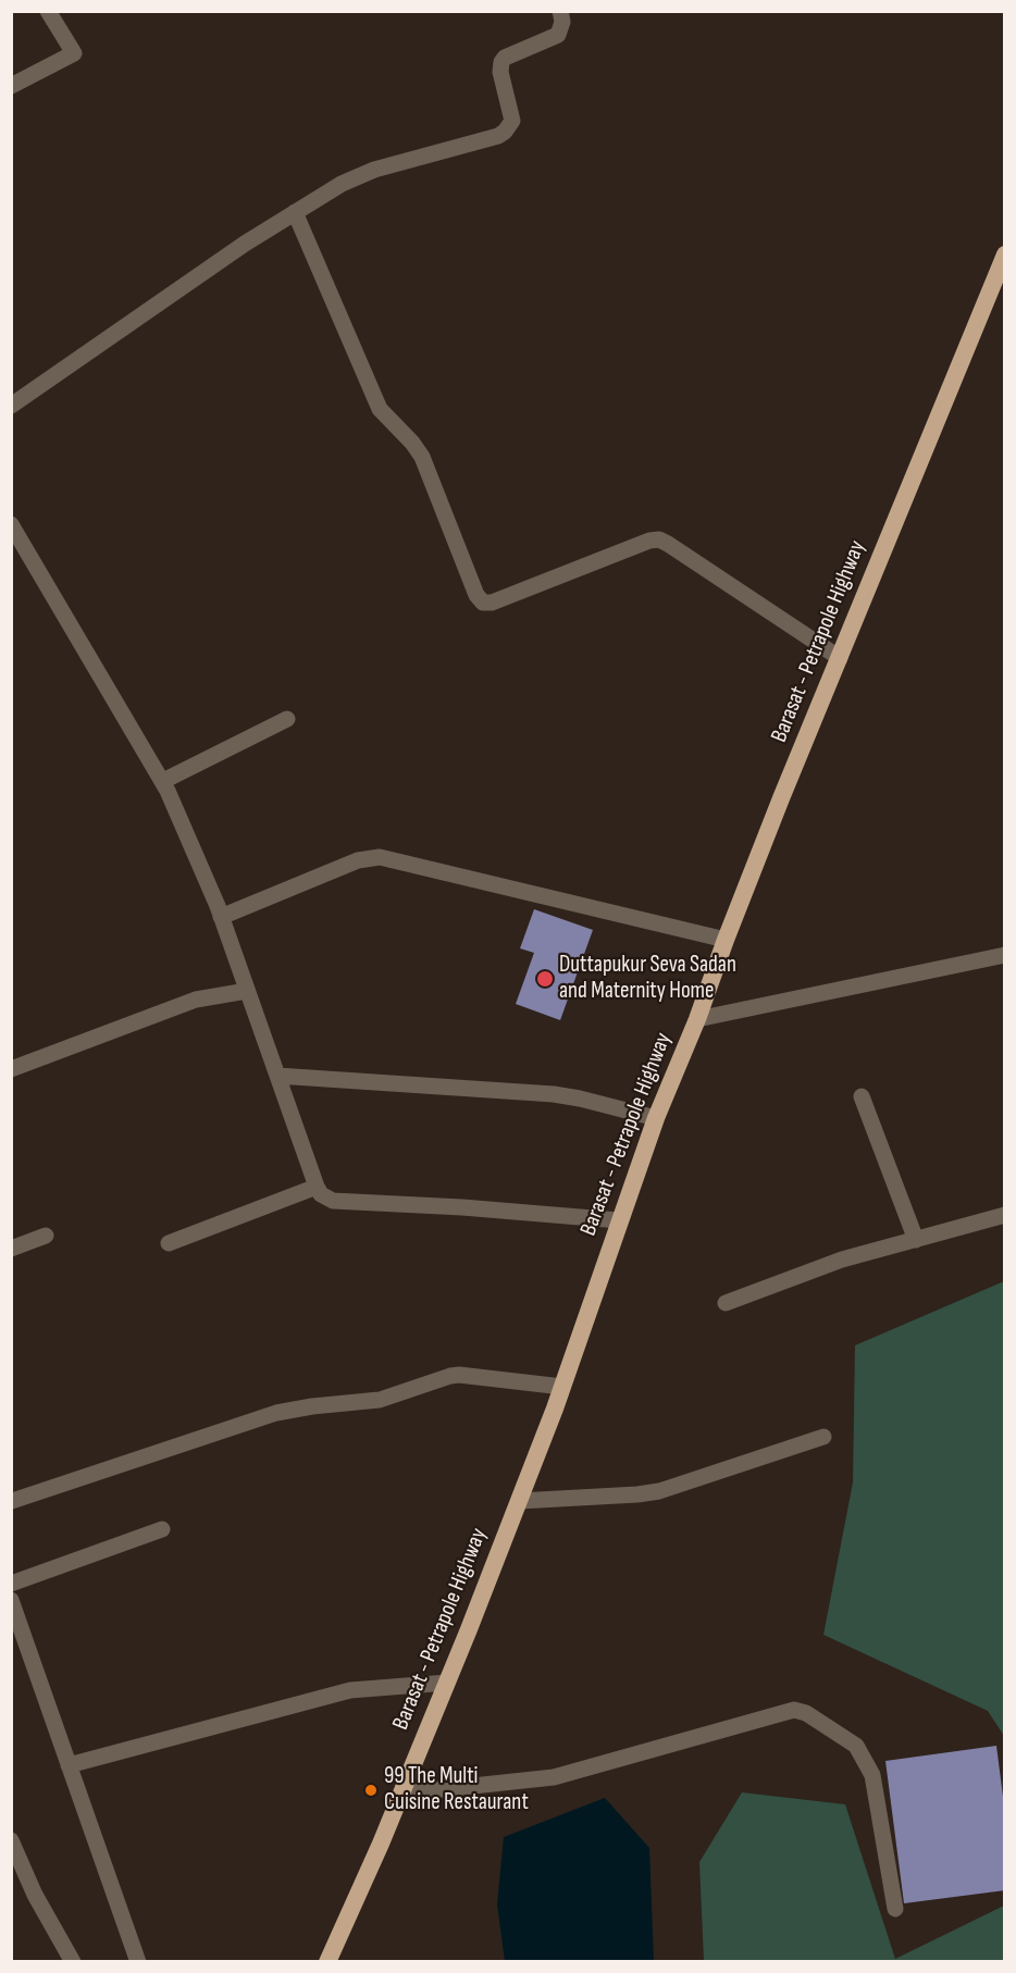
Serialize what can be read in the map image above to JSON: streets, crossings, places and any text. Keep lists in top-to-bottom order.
{
  "streets": {
    "highway": ["Barasat - Petrapole Highway"]
  },
  "places": ["Duttapukur Seva Sadan and Maternity Home", "99 The Multi Cuisine Restaurant"]
}
